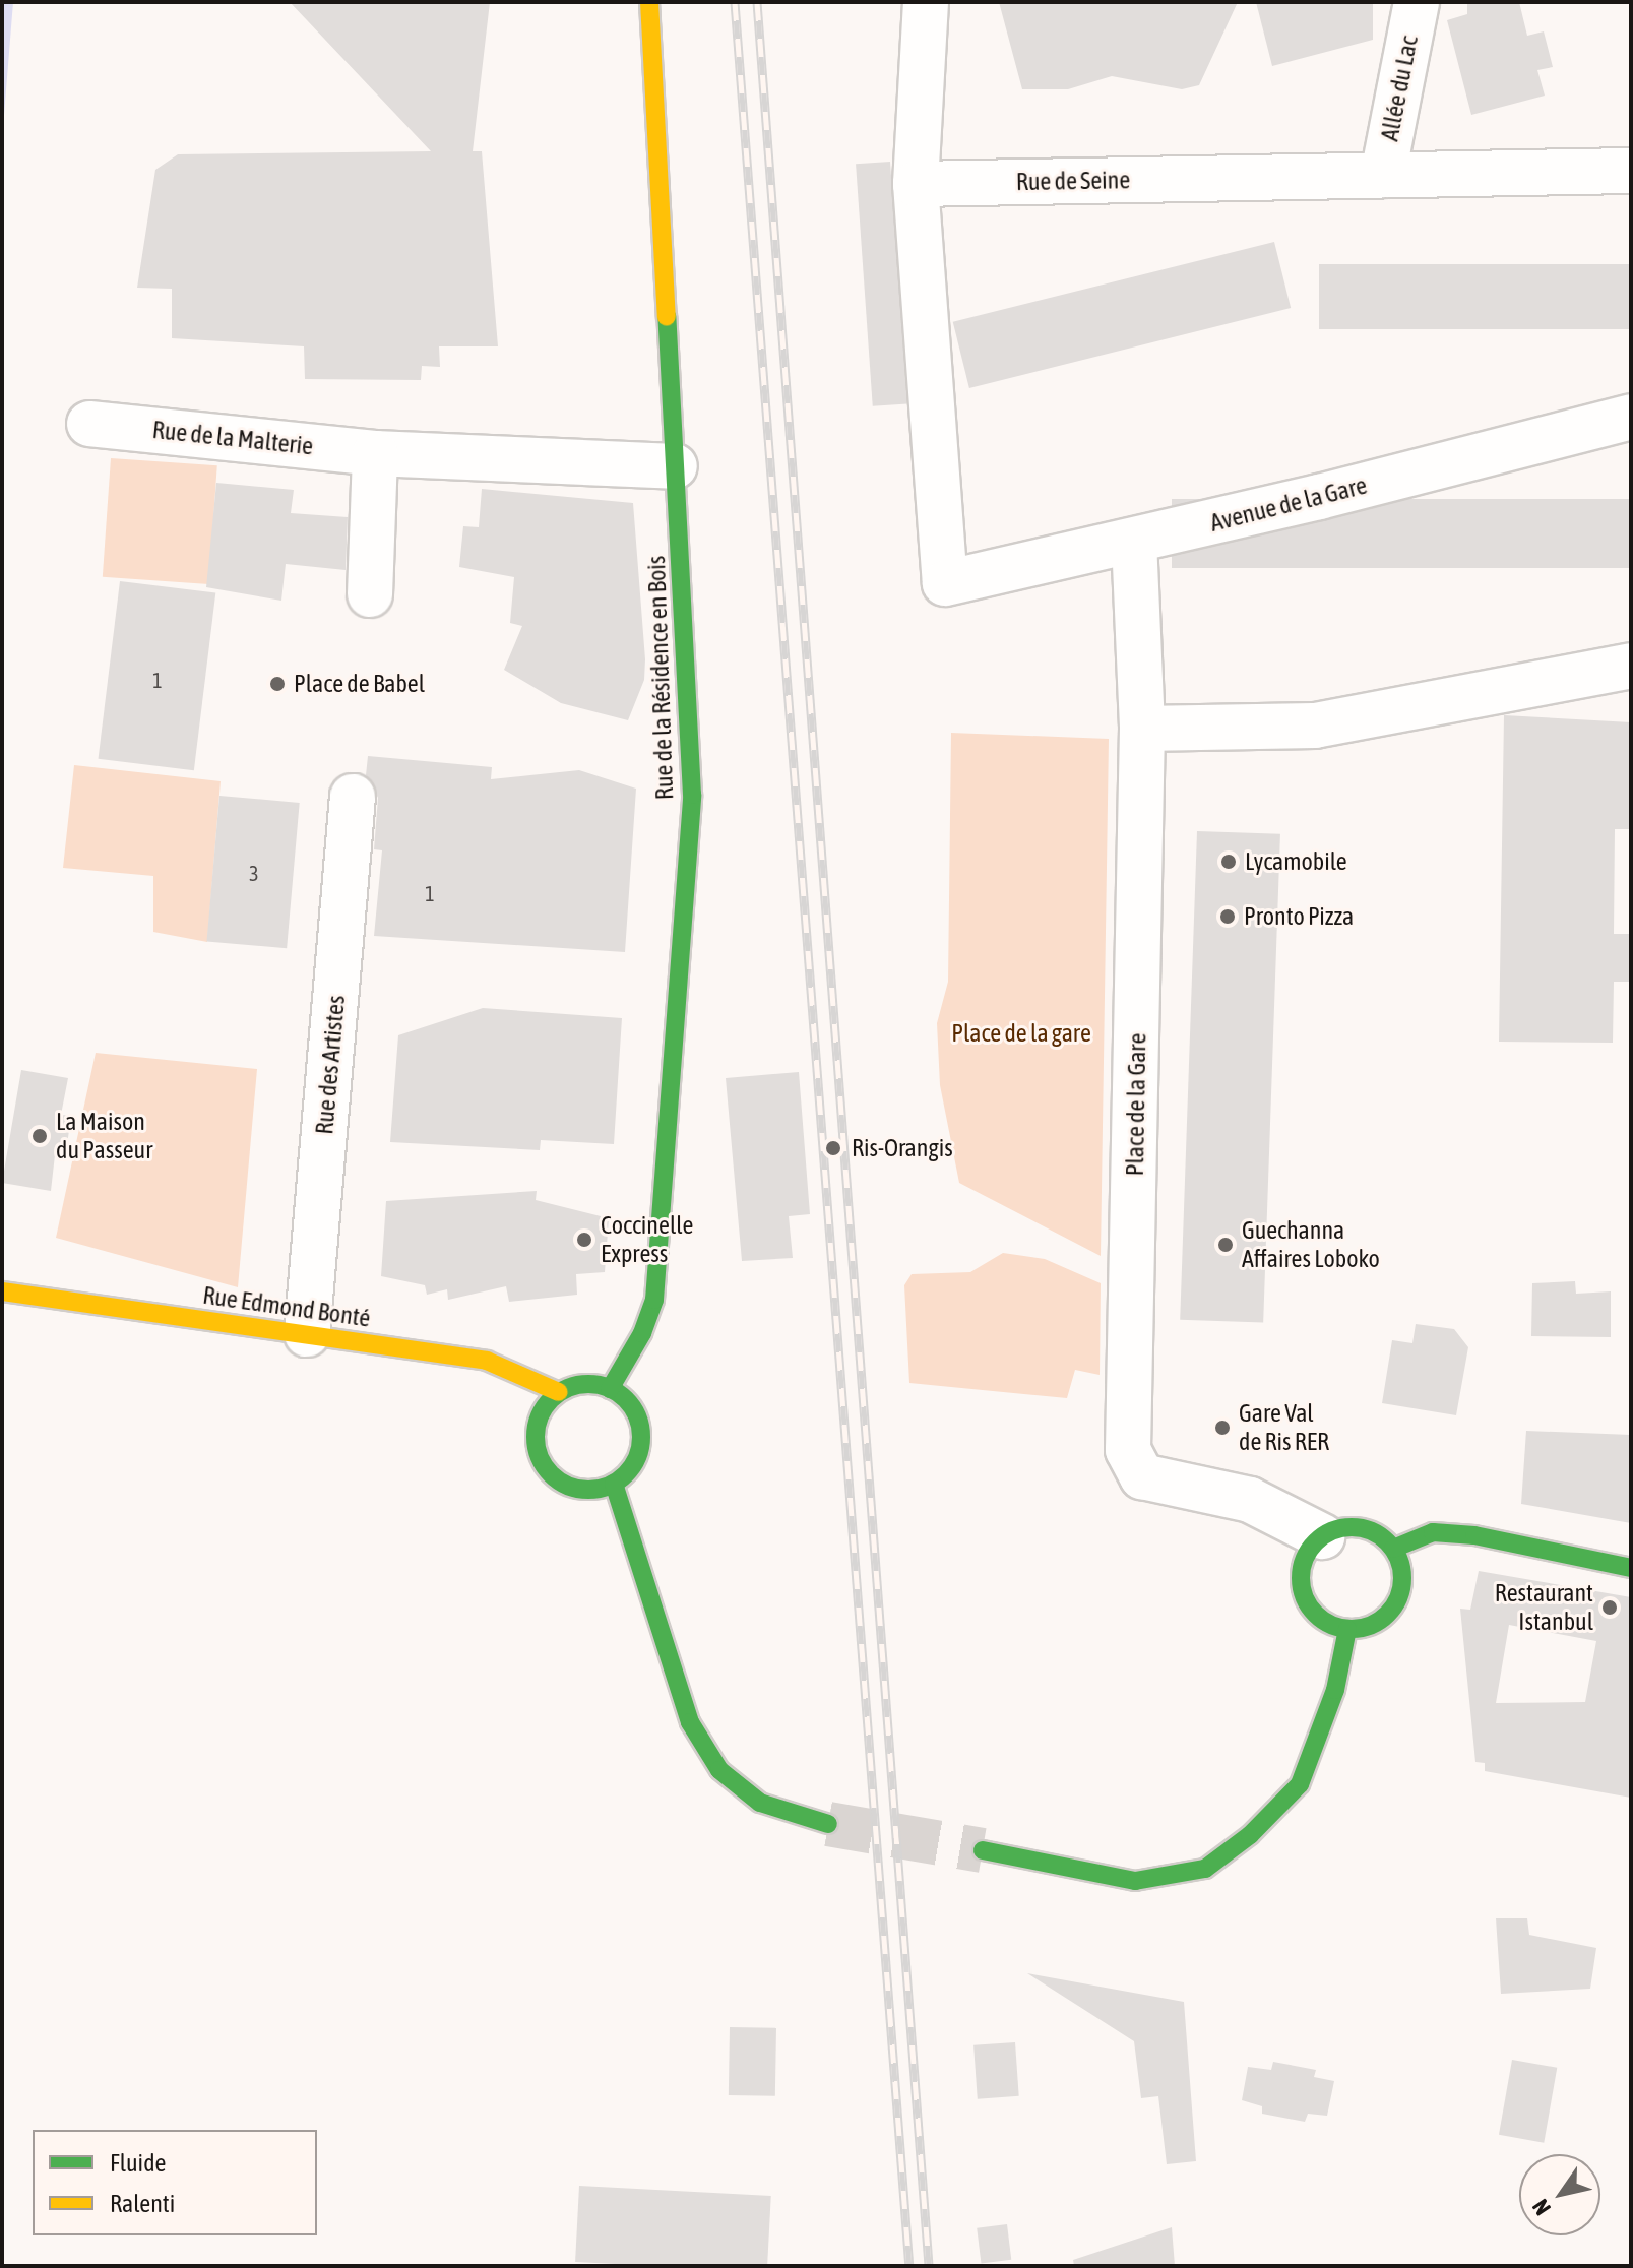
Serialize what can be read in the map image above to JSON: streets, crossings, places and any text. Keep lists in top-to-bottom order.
{
  "streets": {
    "main road": ["Rue de la Résidence en Bois", "Rue Edmond Bonté"],
    "street": [
      "Allée du Lac",
      "Rue de Seine",
      "Rue de la Malterie",
      "Avenue de la Gare",
      "Rue des Artistes",
      "Place de la Gare"
    ]
  },
  "crossings": [
    ["Allée du Lac", "Rue de Seine"],
    ["Rue de Seine", "Avenue de la Gare"],
    ["Rue de la Malterie", "Rue de la Résidence en Bois"],
    ["Avenue de la Gare", "Place de la Gare"],
    ["Rue de la Résidence en Bois", "Rue Edmond Bonté"],
    ["Rue des Artistes", "Rue Edmond Bonté"]
  ],
  "parks": ["Place de la gare"],
  "places": [
    "Place de Babel",
    "Lycamobile",
    "Pronto Pizza",
    "La Maison du Passeur",
    "Ris-Orangis",
    "Coccinelle Express",
    "Guechanna Affaires Loboko",
    "Gare Val de Ris RER",
    "Restaurant Istanbul"
  ],
  "house_numbers": ["1", "3", "1"],
  "legend": ["Fluide", "Ralenti"],
  "north": "bottom left"
}
